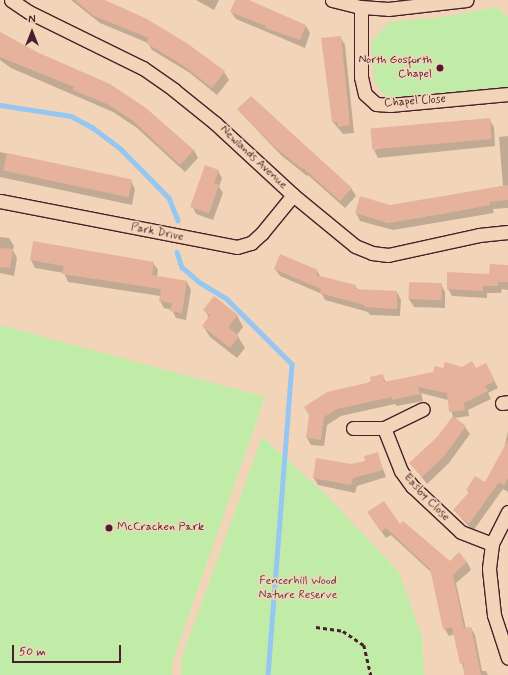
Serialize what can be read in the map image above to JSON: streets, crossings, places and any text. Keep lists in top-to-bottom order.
{
  "streets": {
    "street": [
      "Chapel Close",
      "Newlands Avenue",
      "Park Drive",
      "Easby Close"
    ]
  },
  "crossings": [
    ["Newlands Avenue", "Park Drive"]
  ],
  "parks": ["Fencerhill Wood Nature Reserve"],
  "places": ["North Gosforth Chapel", "McCracken Park"],
  "scale_bar": "50 m",
  "north": "top"
}
